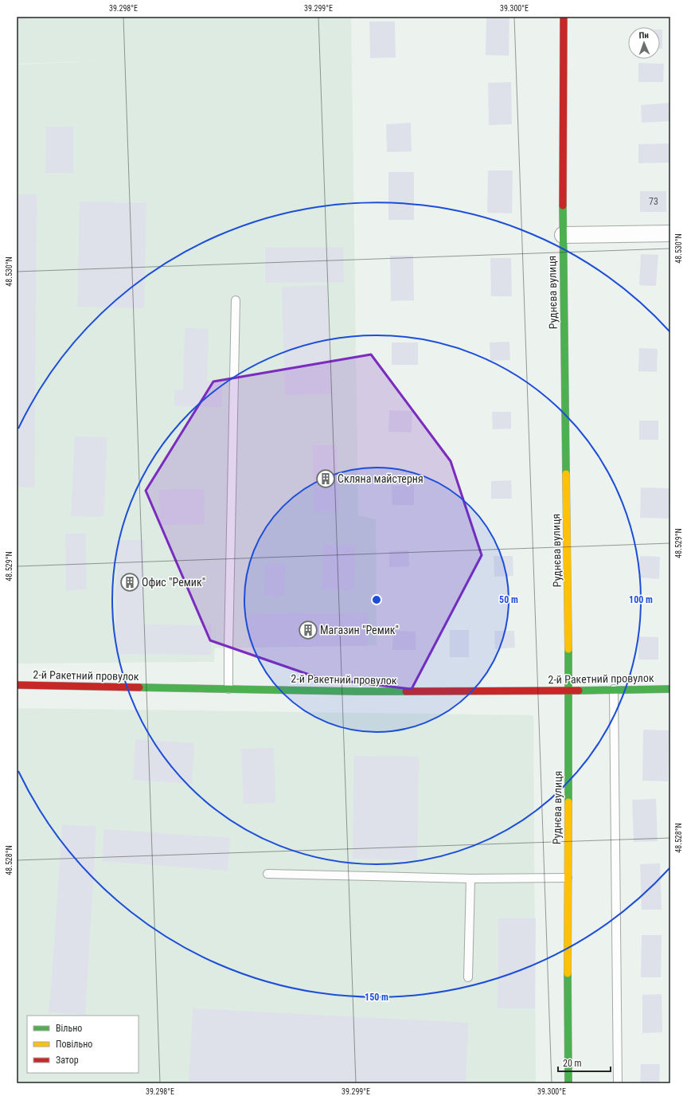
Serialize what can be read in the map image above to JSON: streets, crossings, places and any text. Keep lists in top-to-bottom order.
{
  "streets": {
    "street": ["Руднєва вулиця", "2-й Ракетний провулок"]
  },
  "crossings": [
    ["Руднєва вулиця", "2-й Ракетний провулок"]
  ],
  "places": {
    "building": ["Скляна майстерня", "Офис \"Ремик\"", "Магазин \"Ремик\""]
  },
  "house_numbers": ["73"],
  "legend": ["Вільно", "Повільно", "Затор"],
  "scale_bar": "20 m",
  "north": "top",
  "coordinates": [
    "39.298°E",
    "39.299°E",
    "39.300°E",
    "48.530°N",
    "48.529°N",
    "48.528°N"
  ],
  "rings": ["50 m", "100 m", "150 m"]
}
